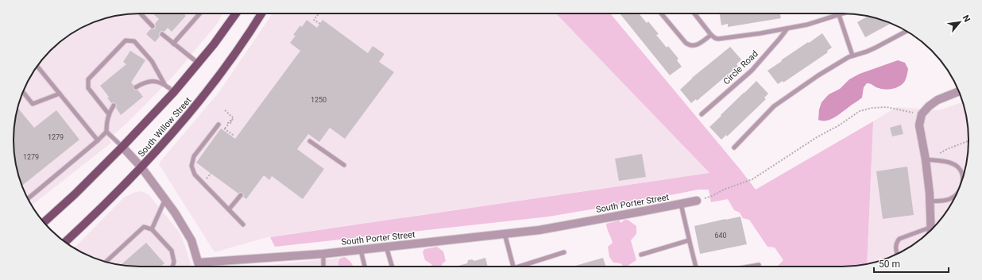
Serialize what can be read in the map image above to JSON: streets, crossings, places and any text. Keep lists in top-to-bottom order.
{
  "streets": {
    "main road": ["South Willow Street"],
    "street": ["South Porter Street"],
    "lane": ["Circle Road"]
  },
  "crossings": [
    ["South Willow Street", "South Porter Street"]
  ],
  "house_numbers": [
    "1250",
    "1279",
    "1279",
    "640"
  ],
  "scale_bar": "50 m",
  "north": "top right"
}
